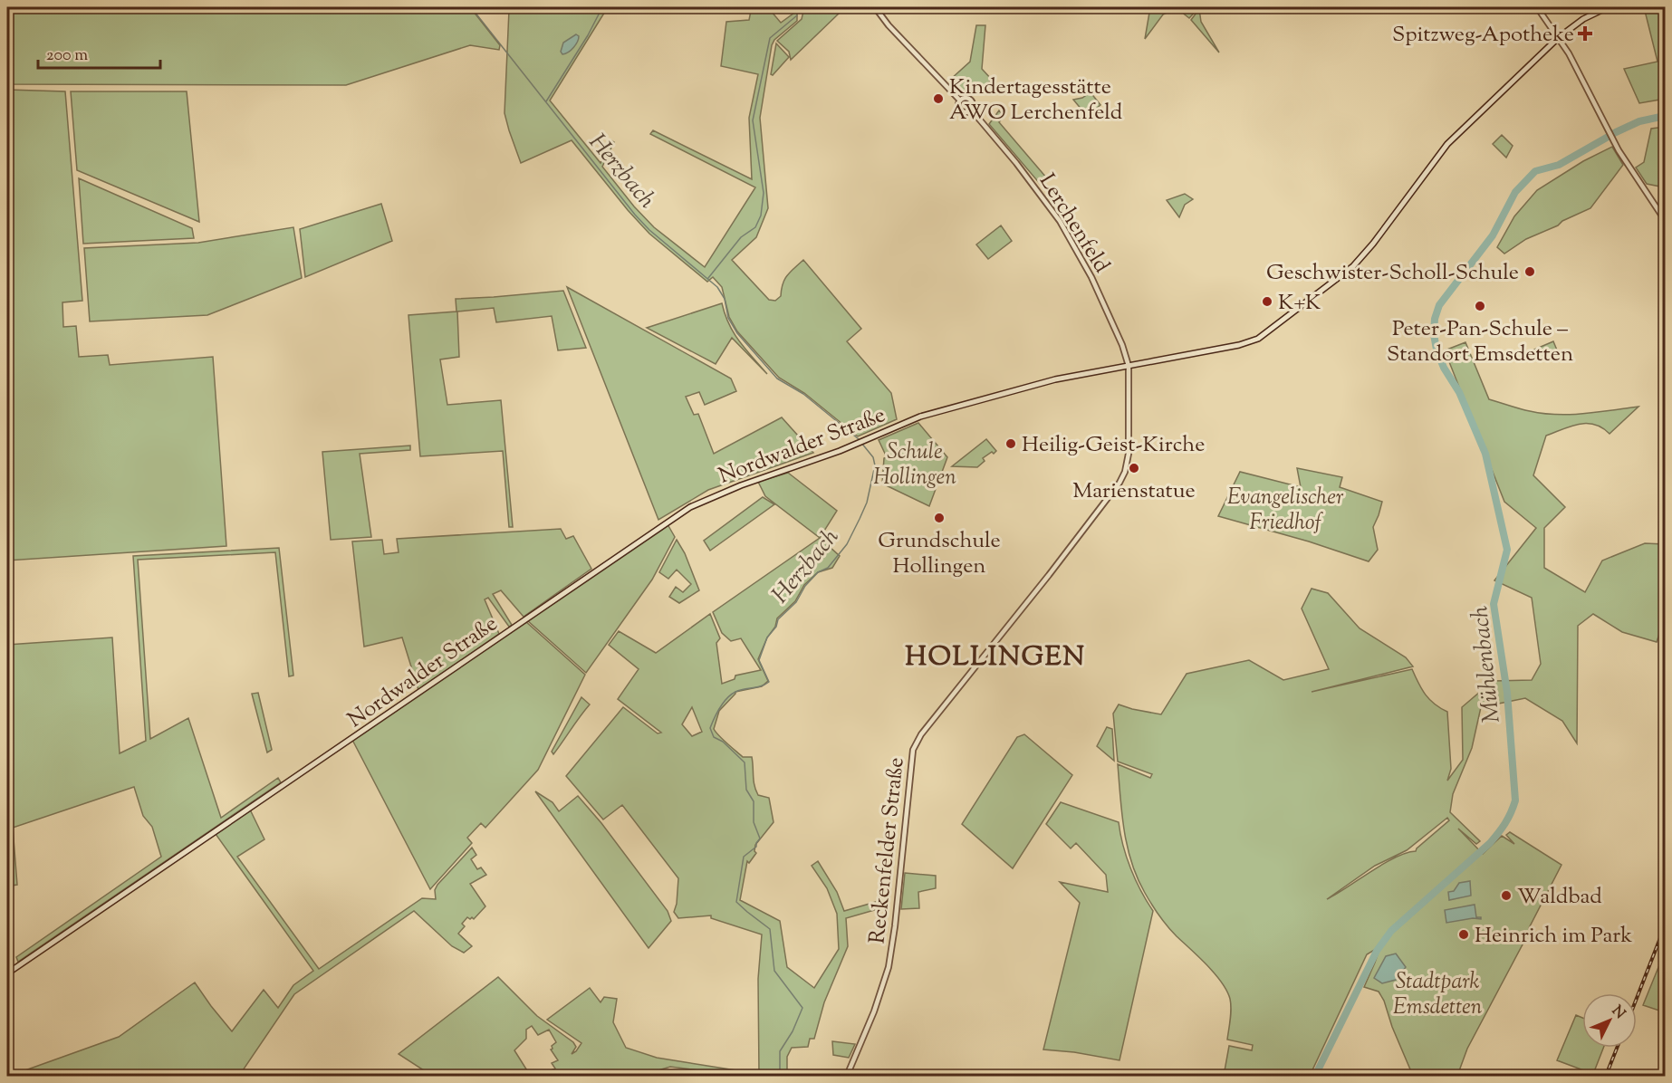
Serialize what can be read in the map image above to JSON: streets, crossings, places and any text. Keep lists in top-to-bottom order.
{
  "streets": {
    "main road": ["Nordwalder Straße"],
    "street": ["Lerchenfeld", "Reckenfelder Straße"]
  },
  "crossings": [
    ["Lerchenfeld", "Nordwalder Straße"],
    ["Lerchenfeld", "Reckenfelder Straße"],
    ["Nordwalder Straße", "Reckenfelder Straße"]
  ],
  "districts": ["HOLLINGEN"],
  "water": ["Herzbach", "Mühlenbach"],
  "parks": ["Schule Hollingen", "Evangelischer Friedhof", "Stadtpark Emsdetten"],
  "places": {
    "health": ["Spitzweg-Apotheke"],
    "other": [
      "Kindertagesstätte AWO Lerchenfeld",
      "Geschwister-Scholl-Schule",
      "K+K",
      "Peter-Pan-Schule – Standort Emsdetten",
      "Heilig-Geist-Kirche",
      "Marienstatue",
      "Grundschule Hollingen",
      "Waldbad",
      "Heinrich im Park"
    ]
  },
  "scale_bar": "200 m",
  "north": "top right"
}
